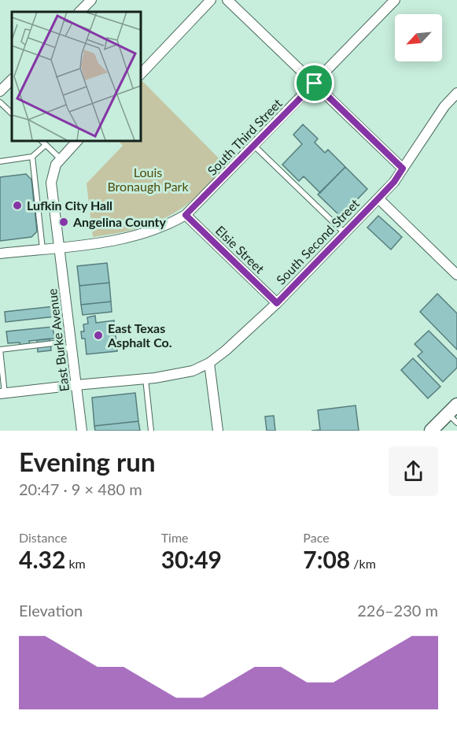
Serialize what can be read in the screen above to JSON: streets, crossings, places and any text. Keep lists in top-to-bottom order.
{
  "streets": {
    "street": [
      "South Third Street",
      "South Second Street",
      "Elsie Street",
      "East Burke Avenue"
    ]
  },
  "crossings": [
    ["South Third Street", "Elsie Street"],
    ["South Third Street", "East Burke Avenue"],
    ["South Second Street", "Elsie Street"],
    ["South Second Street", "East Burke Avenue"]
  ],
  "parks": ["Louis Bronaugh Park"],
  "places": ["Lufkin City Hall", "Angelina County", "East Texas Asphalt Co."],
  "north": "bottom left",
  "page": {
    "heading": ["Evening run", "20:47 · 9 × 480 m"],
    "stats": [
      ["Distance", "4.32 km"],
      ["Time", "30:49"],
      ["Pace", "7:08 /km"]
    ],
    "chart": ["Elevation", "226–230 m"]
  }
}
